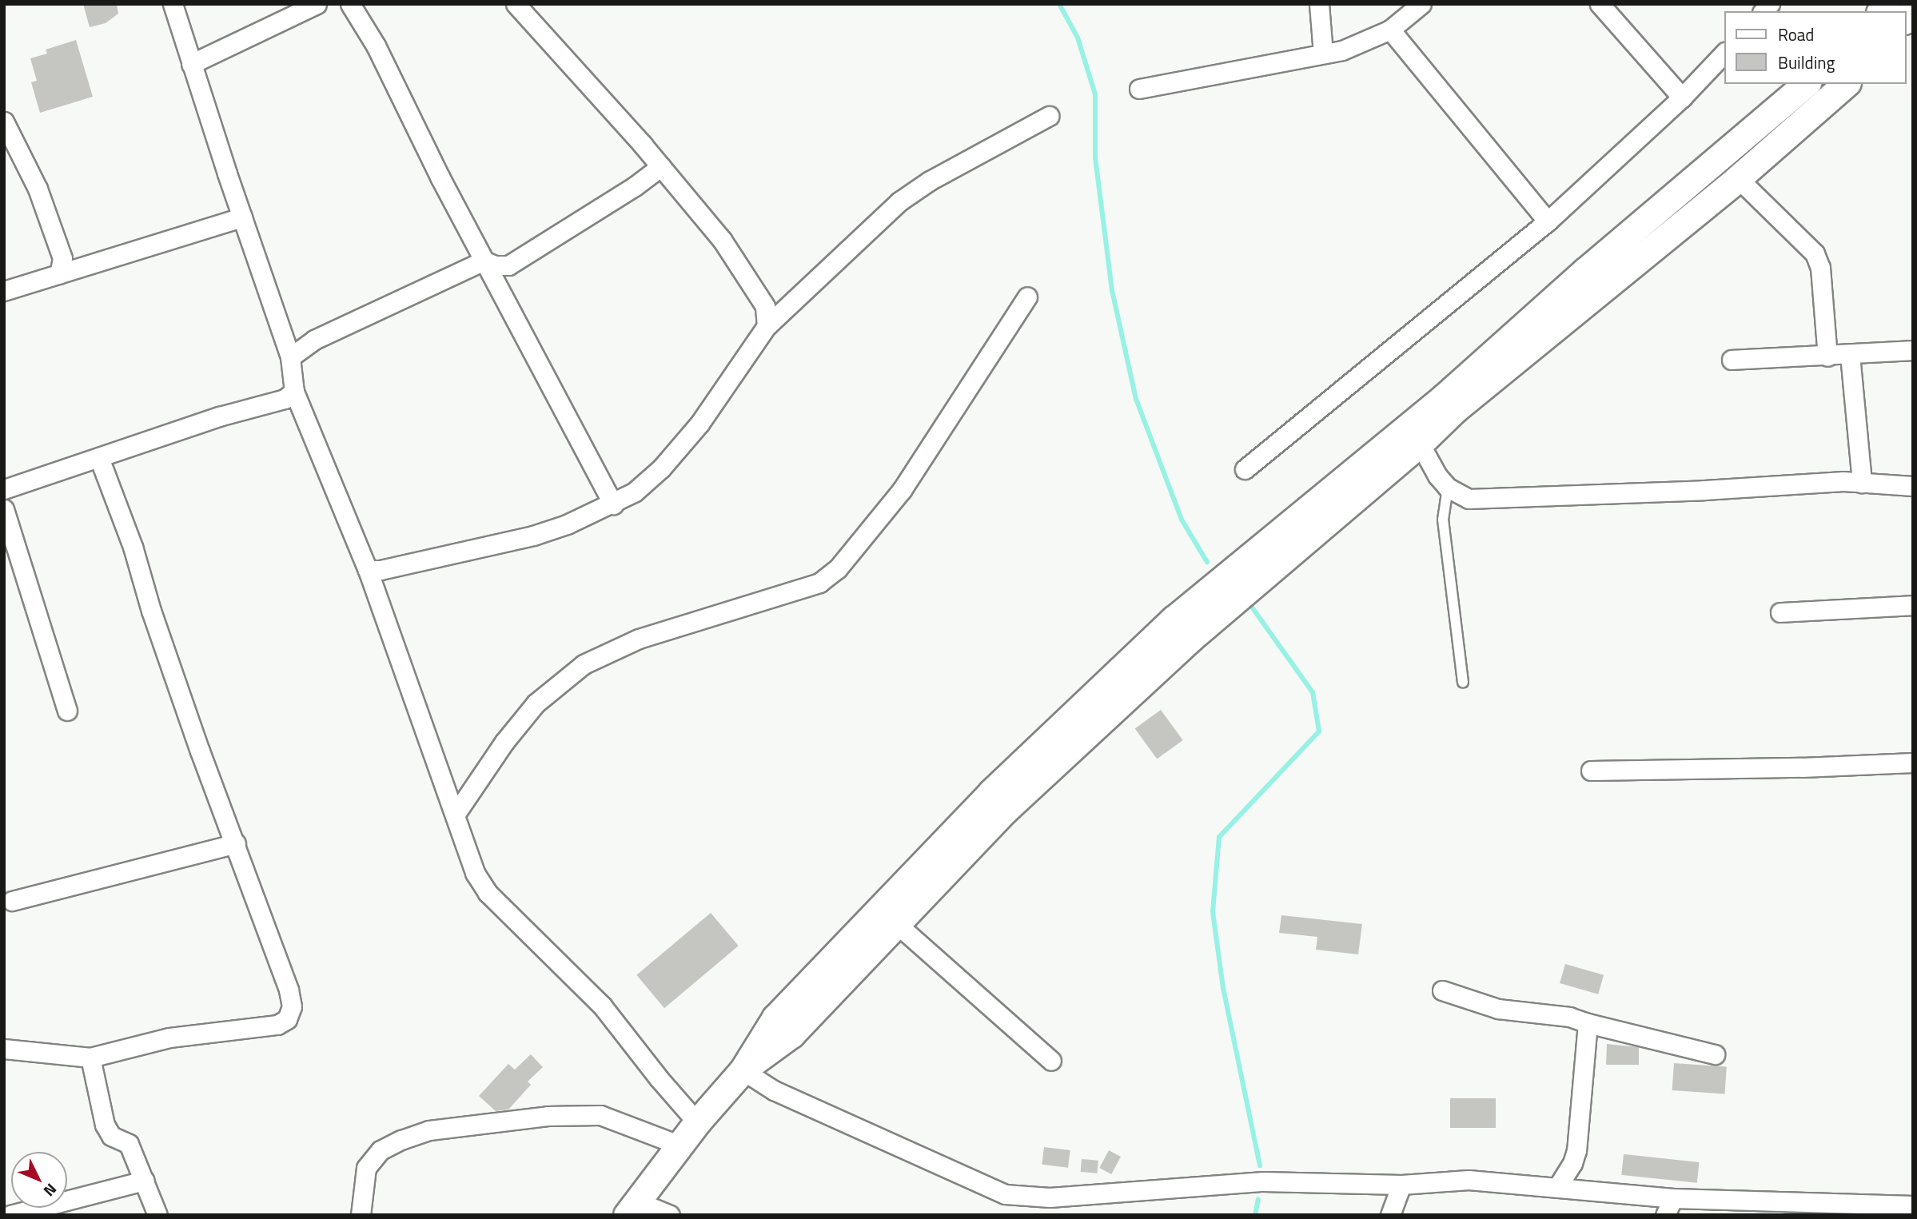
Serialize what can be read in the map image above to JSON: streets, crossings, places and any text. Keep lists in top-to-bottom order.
{
  "legend": ["Road", "Building"],
  "north": "bottom right"
}
